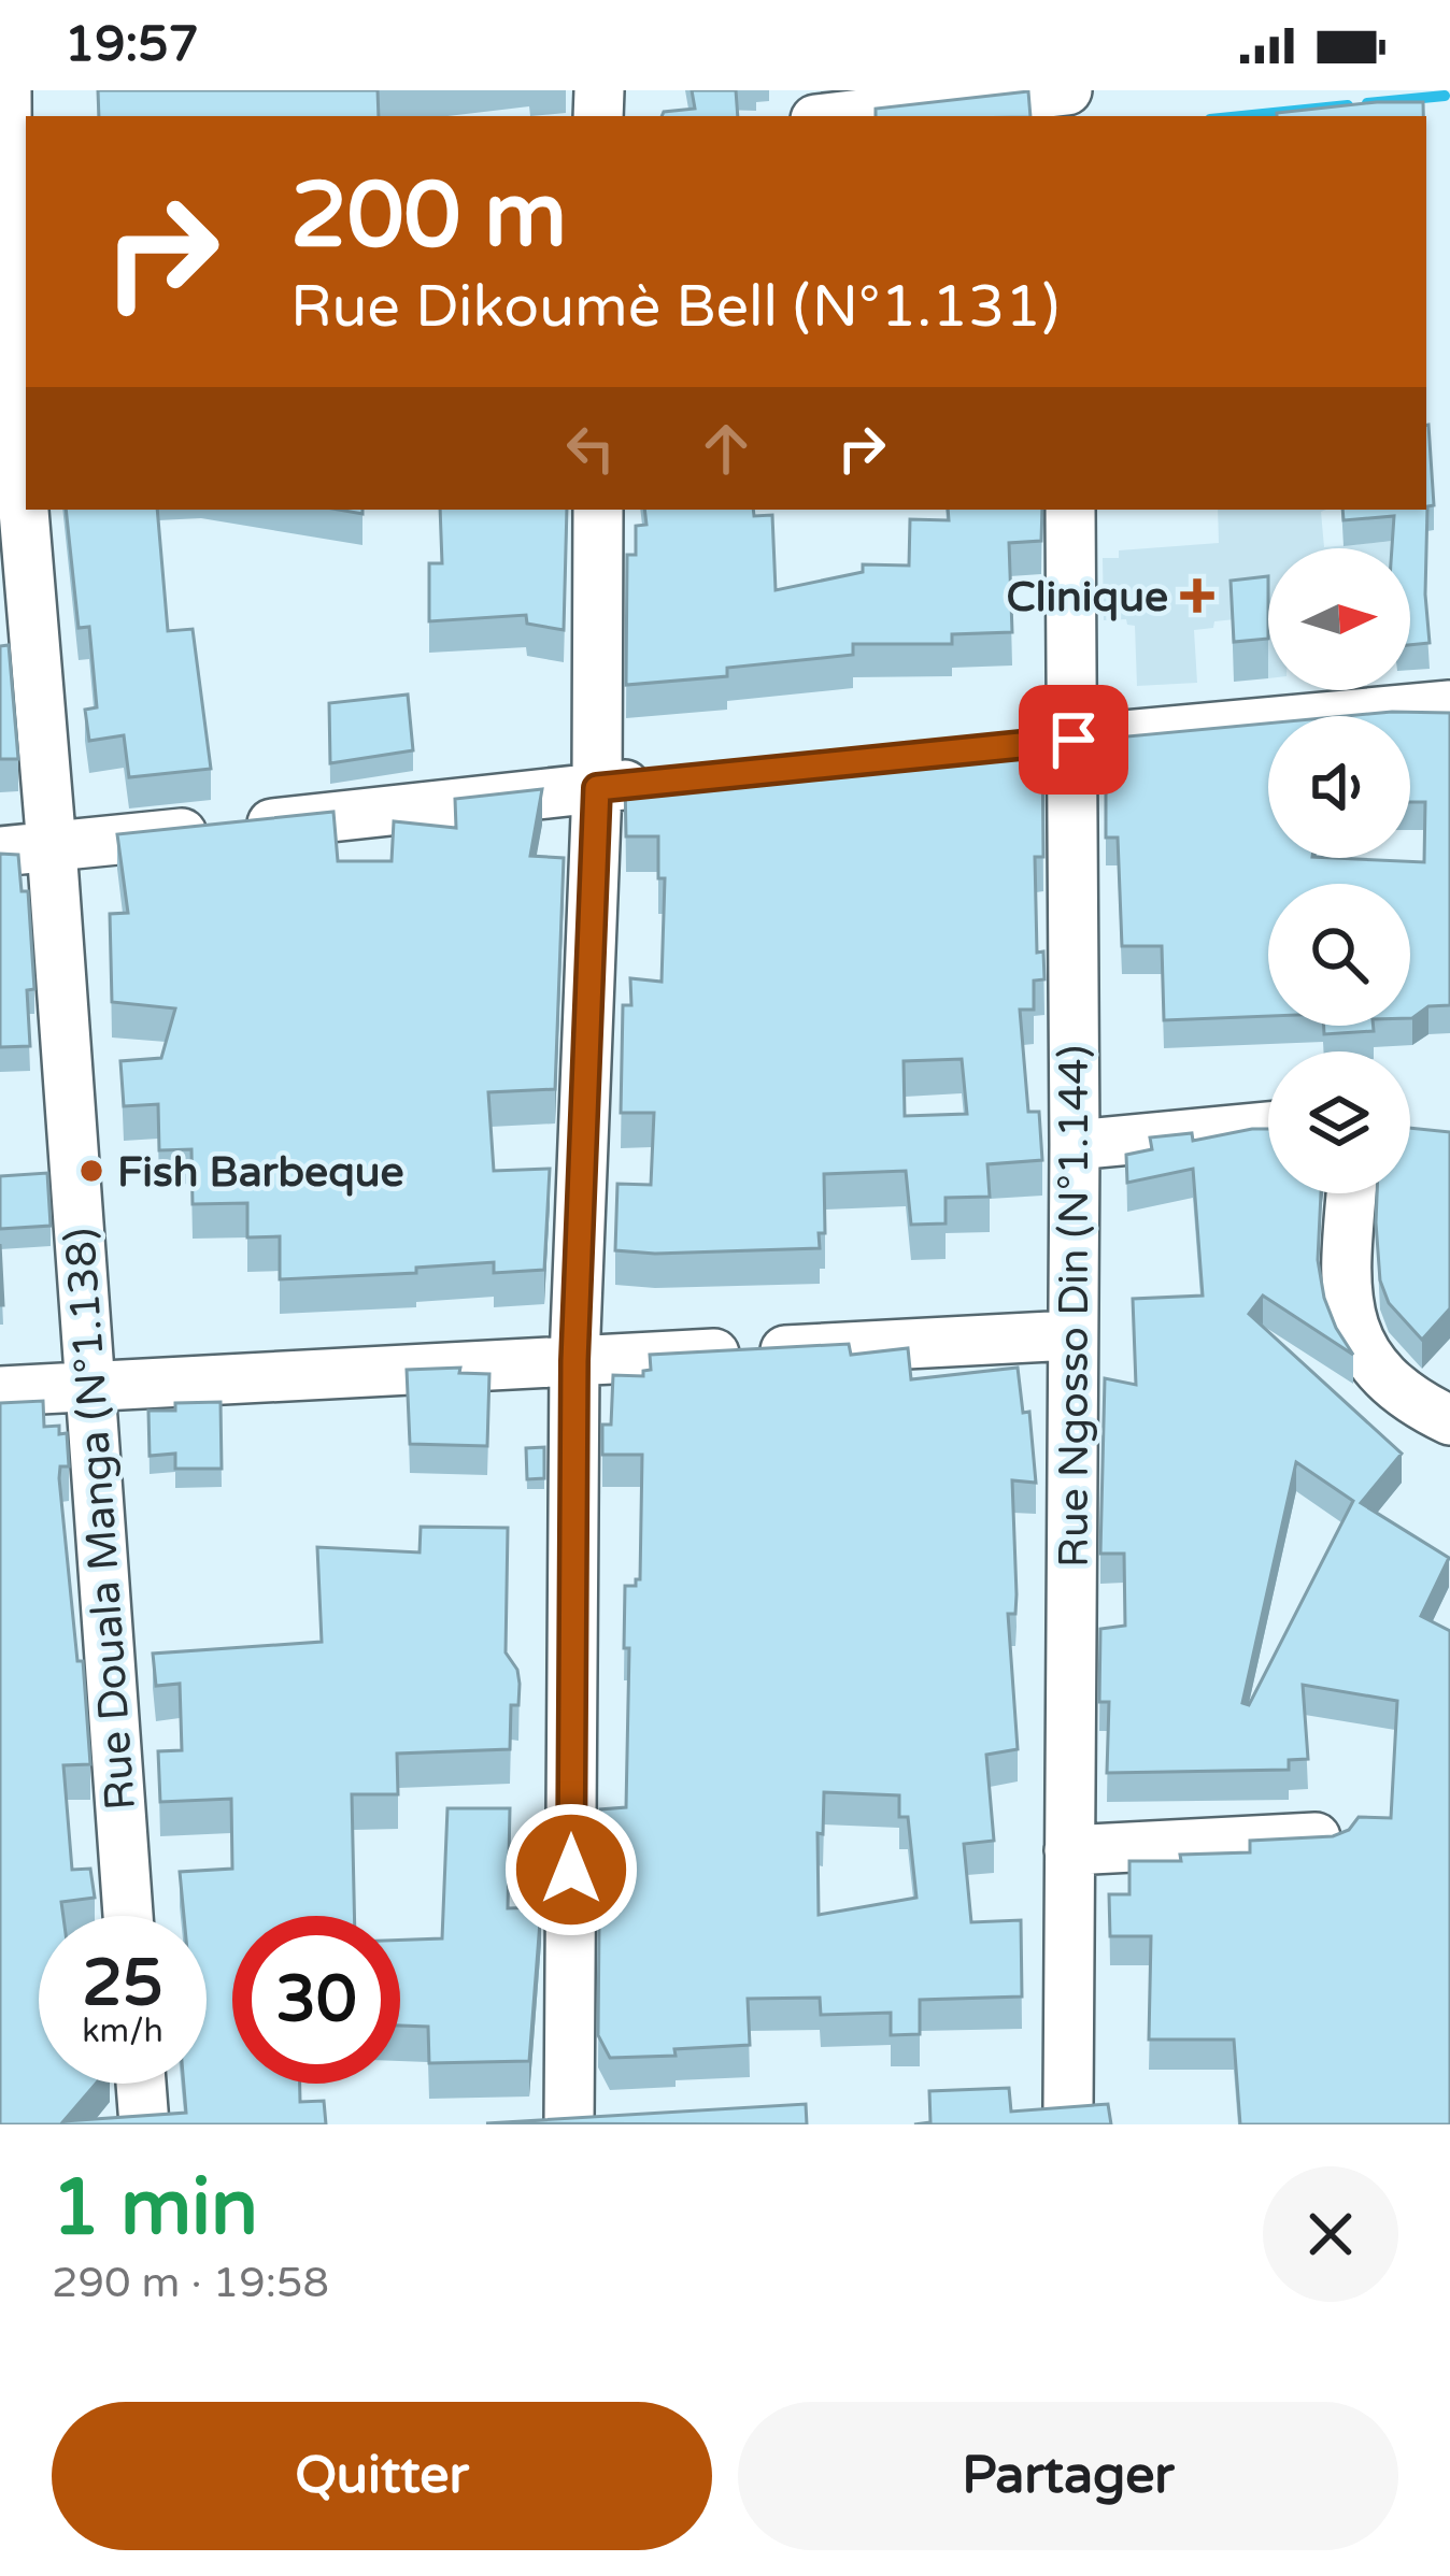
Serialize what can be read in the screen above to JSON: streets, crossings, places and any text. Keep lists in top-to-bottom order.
{
  "streets": {
    "street": ["Rue Ngosso Din (N°1.144)", "Rue Douala Manga (N°1.138)"]
  },
  "places": {
    "health": ["Clinique"],
    "other": ["Fish Barbeque"]
  },
  "north": "right",
  "page": {
    "status": "19:57",
    "turn": ["200 m", "Rue Dikoumè Bell (N°1.131)"],
    "speed": "25 km/h",
    "limit": "30",
    "heading": ["1 min", "290 m · 19:58"],
    "buttons": ["Quitter", "Partager"]
  }
}
